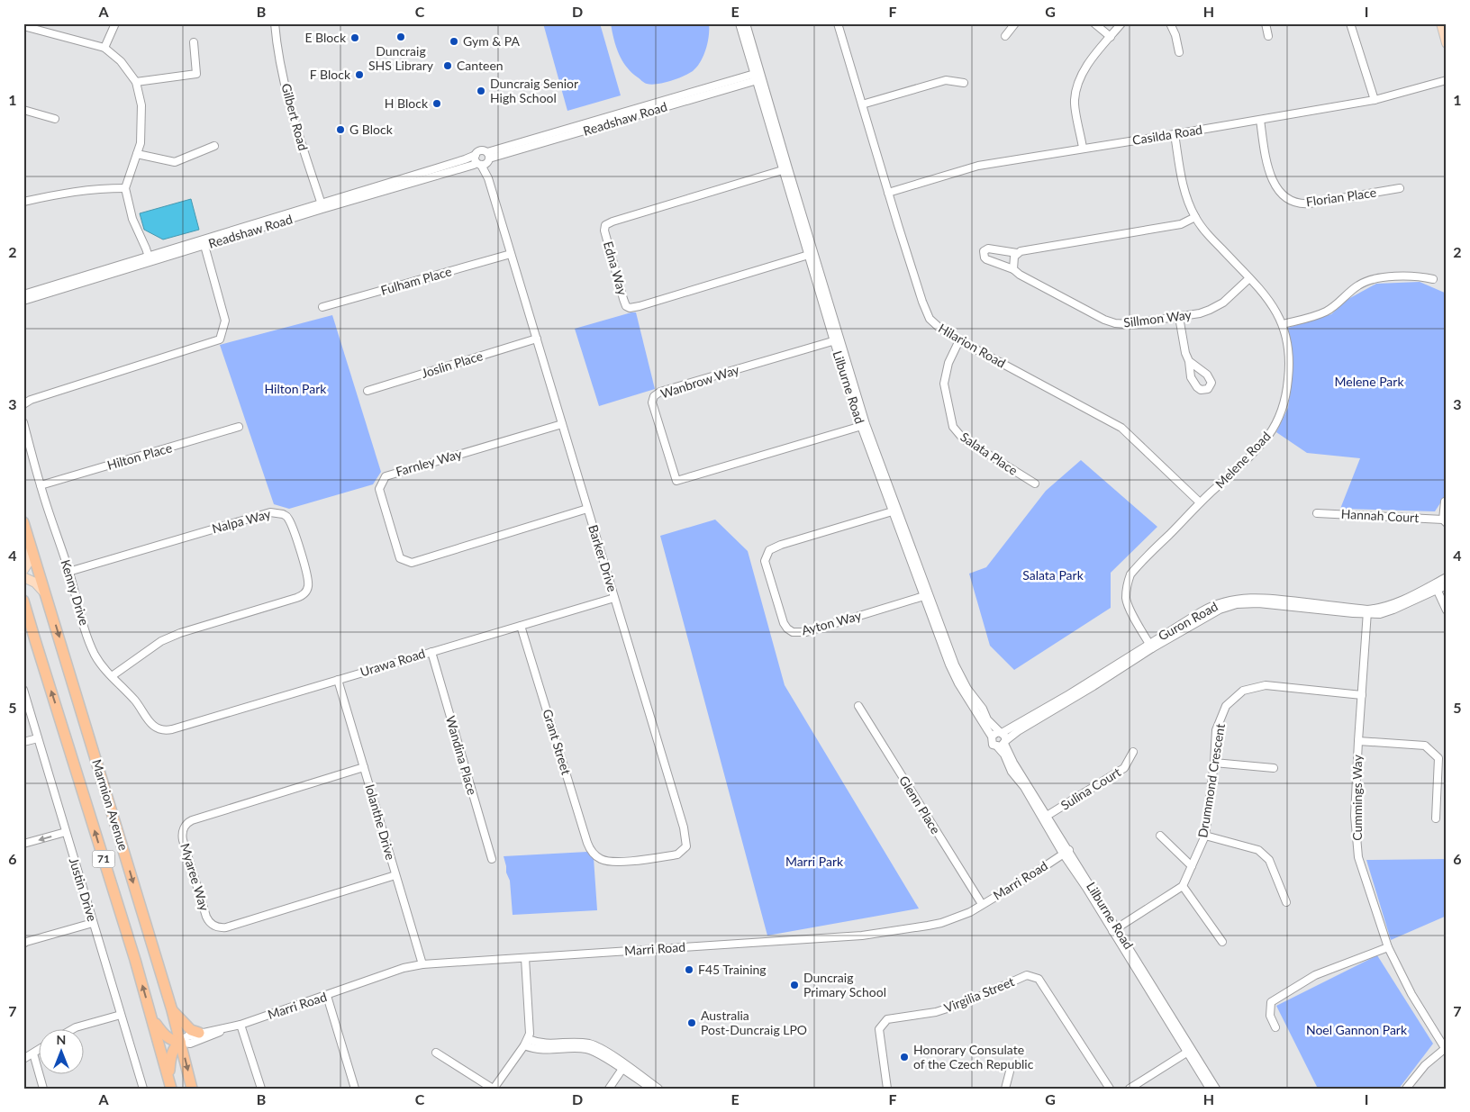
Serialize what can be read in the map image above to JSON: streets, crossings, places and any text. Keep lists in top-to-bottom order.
{
  "streets": {
    "highway": ["Marmion Avenue", "71"],
    "street": [
      "Gilbert Road",
      "Readshaw Road",
      "Casilda Road",
      "Florian Place",
      "Edna Way",
      "Fulham Place",
      "Sillmon Way",
      "Hilarion Road",
      "Joslin Place",
      "Wanbrow Way",
      "Lilburne Road",
      "Salata Place",
      "Hilton Place",
      "Melene Road",
      "Farnley Way",
      "Hannah Court",
      "Nalpa Way",
      "Barker Drive",
      "Kenny Drive",
      "Guron Road",
      "Ayton Way",
      "Urawa Road",
      "Grant Street",
      "Wandina Place",
      "Drummond Crescent",
      "Sulina Court",
      "Cummings Way",
      "Glenn Place",
      "Iolanthe Drive",
      "Myaree Way",
      "Marri Road",
      "Justin Drive",
      "Virgilia Street"
    ]
  },
  "crossings": [
    ["Gilbert Road", "Readshaw Road"],
    ["Readshaw Road", "Lilburne Road"],
    ["Readshaw Road", "Barker Drive"],
    ["Casilda Road", "Florian Place"],
    ["Casilda Road", "Hilarion Road"],
    ["Casilda Road", "Melene Road"],
    ["Edna Way", "Lilburne Road"],
    ["Fulham Place", "Barker Drive"],
    ["Sillmon Way", "Melene Road"],
    ["Hilarion Road", "Salata Place"],
    ["Hilarion Road", "Melene Road"],
    ["Joslin Place", "Barker Drive"],
    ["Wanbrow Way", "Lilburne Road"],
    ["Lilburne Road", "Guron Road"],
    ["Lilburne Road", "Ayton Way"],
    ["Lilburne Road", "Sulina Court"],
    ["Lilburne Road", "Marri Road"],
    ["Hilton Place", "Kenny Drive"],
    ["Melene Road", "Guron Road"],
    ["Farnley Way", "Barker Drive"],
    ["Nalpa Way", "Kenny Drive"],
    ["Barker Drive", "Urawa Road"],
    ["Barker Drive", "Grant Street"],
    ["Kenny Drive", "Urawa Road"],
    ["Guron Road", "Cummings Way"],
    ["Urawa Road", "Grant Street"],
    ["Urawa Road", "Wandina Place"],
    ["Urawa Road", "Iolanthe Drive"],
    ["Drummond Crescent", "Cummings Way"],
    ["Marmion Avenue", "Marri Road"],
    ["Glenn Place", "Marri Road"],
    ["Iolanthe Drive", "Myaree Way"],
    ["Iolanthe Drive", "Marri Road"]
  ],
  "parks": [
    "Melene Park",
    "Hilton Park",
    "Salata Park",
    "Marri Park",
    "Noel Gannon Park"
  ],
  "places": [
    "Duncraig SHS Library",
    "E Block",
    "Gym & PA",
    "Canteen",
    "F Block",
    "Duncraig Senior High School",
    "H Block",
    "G Block",
    "F45 Training",
    "Duncraig Primary School",
    "Australia Post-Duncraig LPO",
    "Honorary Consulate of the Czech Republic"
  ],
  "north": "top",
  "grid": {
    "columns": [
      "A",
      "B",
      "C",
      "D",
      "E",
      "F",
      "G",
      "H",
      "I"
    ],
    "rows": [
      "1",
      "2",
      "3",
      "4",
      "5",
      "6",
      "7"
    ]
  }
}
